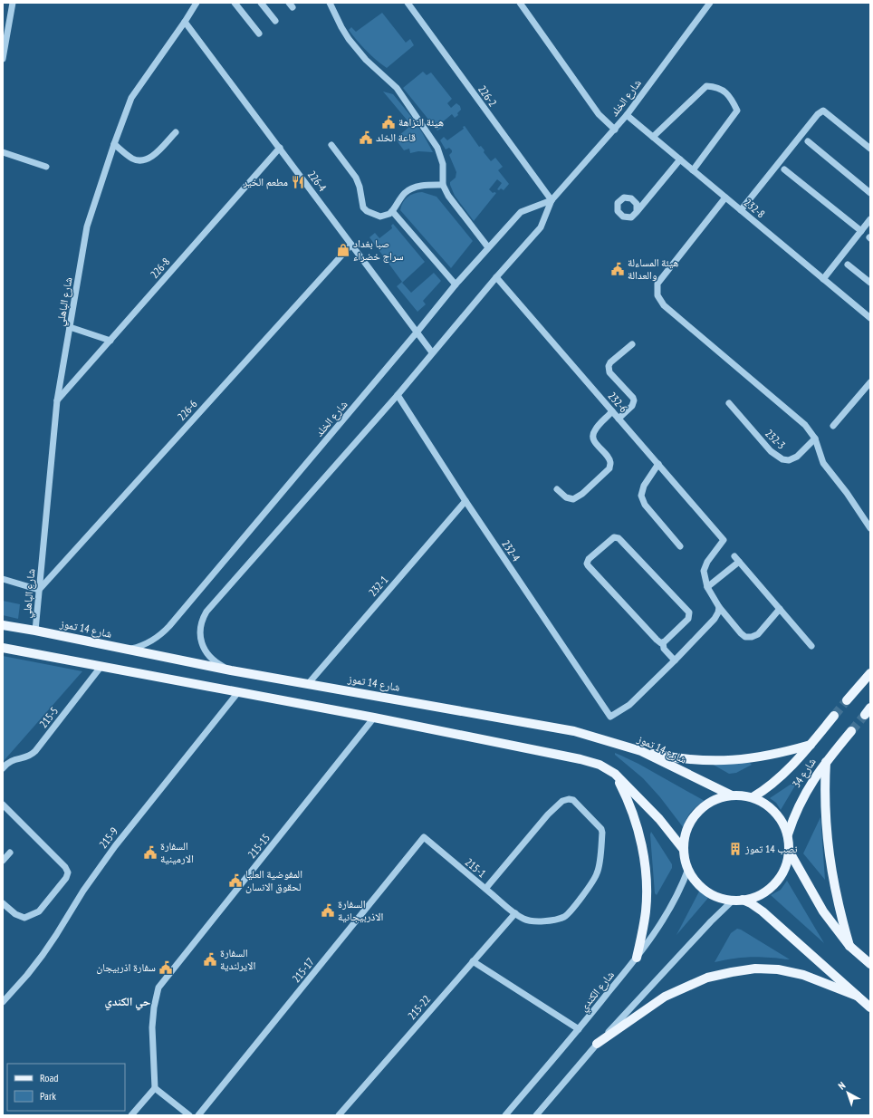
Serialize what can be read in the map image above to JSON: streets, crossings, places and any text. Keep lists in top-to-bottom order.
{
  "streets": {
    "main road": ["شارع 14 تموز", "شارع 34"],
    "street": [
      "226-2",
      "شارع الخلد",
      "226-4",
      "232-8",
      "226-8",
      "شارع الباهلي",
      "232-6",
      "226-6",
      "232-3",
      "232-4",
      "232-1",
      "215-5",
      "215-9",
      "215-15",
      "215-1",
      "215-17",
      "شارع الكندي",
      "215-22"
    ]
  },
  "crossings": [
    ["226-2", "شارع الخلد"],
    ["شارع الخلد", "226-4"],
    ["شارع الخلد", "232-8"],
    ["شارع الخلد", "232-6"],
    ["شارع الخلد", "232-4"],
    ["شارع الخلد", "شارع 14 تموز"],
    ["226-4", "226-8"],
    ["226-4", "شارع الباهلي"],
    ["226-4", "226-6"],
    ["226-8", "شارع الباهلي"],
    ["شارع الباهلي", "226-6"],
    ["شارع الباهلي", "شارع 14 تموز"],
    ["232-4", "232-1"],
    ["232-1", "شارع 14 تموز"],
    ["شارع 14 تموز", "شارع 34"],
    ["شارع 14 تموز", "شارع الكندي"],
    ["شارع 34", "شارع الكندي"],
    ["215-1", "215-17"],
    ["215-1", "215-22"]
  ],
  "districts": ["حي الكندي"],
  "places": {
    "public building": [
      "هيئة النزاهة",
      "قاعة الخلد",
      "هيئة المساءلة والعدالة",
      "السفارة الارمينية",
      "المفوضية العليا لحقوق الانسان",
      "السفارة الاذربيجانية",
      "السفارة الايرلندية",
      "سفارة اذربيجان"
    ],
    "restaurant": ["مطعم الخير"],
    "shop": ["صبا بغداد سراج خضراء"],
    "building": ["نصب 14 تموز"]
  },
  "legend": ["Road", "Park"],
  "north": "top left"
}
